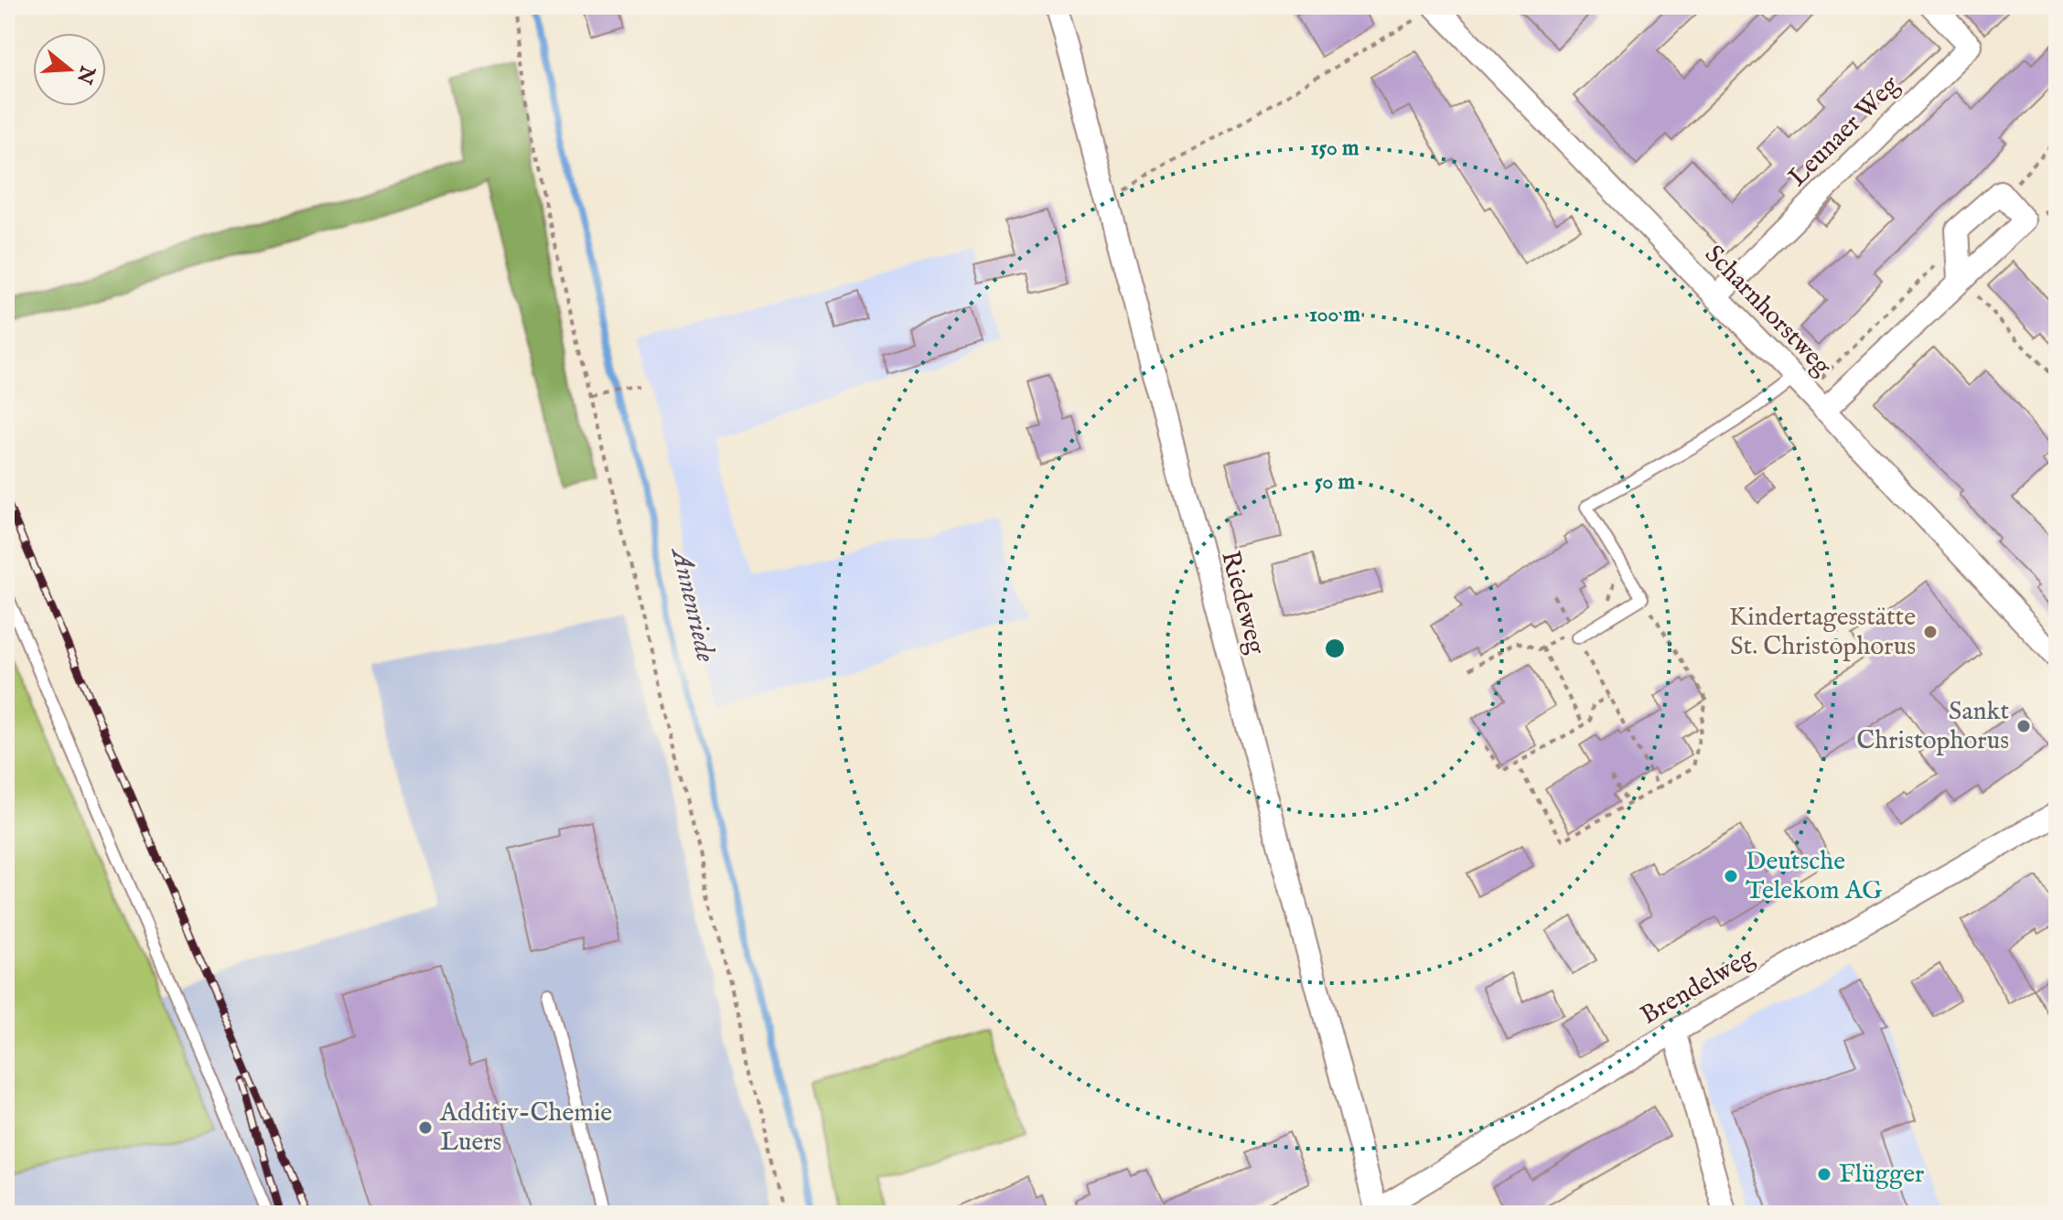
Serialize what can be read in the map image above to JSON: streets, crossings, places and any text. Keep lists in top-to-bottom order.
{
  "streets": {
    "street": [
      "Leunaer Weg",
      "Scharnhorstweg",
      "Riedeweg",
      "Brendelweg"
    ]
  },
  "crossings": [
    ["Leunaer Weg", "Scharnhorstweg"],
    ["Riedeweg", "Brendelweg"]
  ],
  "water": ["Annenriede"],
  "places": [
    "Kindertagesstätte St. Christophorus",
    "Sankt Christophorus",
    "Deutsche Telekom AG",
    "Additiv-Chemie Luers",
    "Flügger"
  ],
  "north": "right",
  "rings": ["150 m", "100 m", "50 m"]
}
